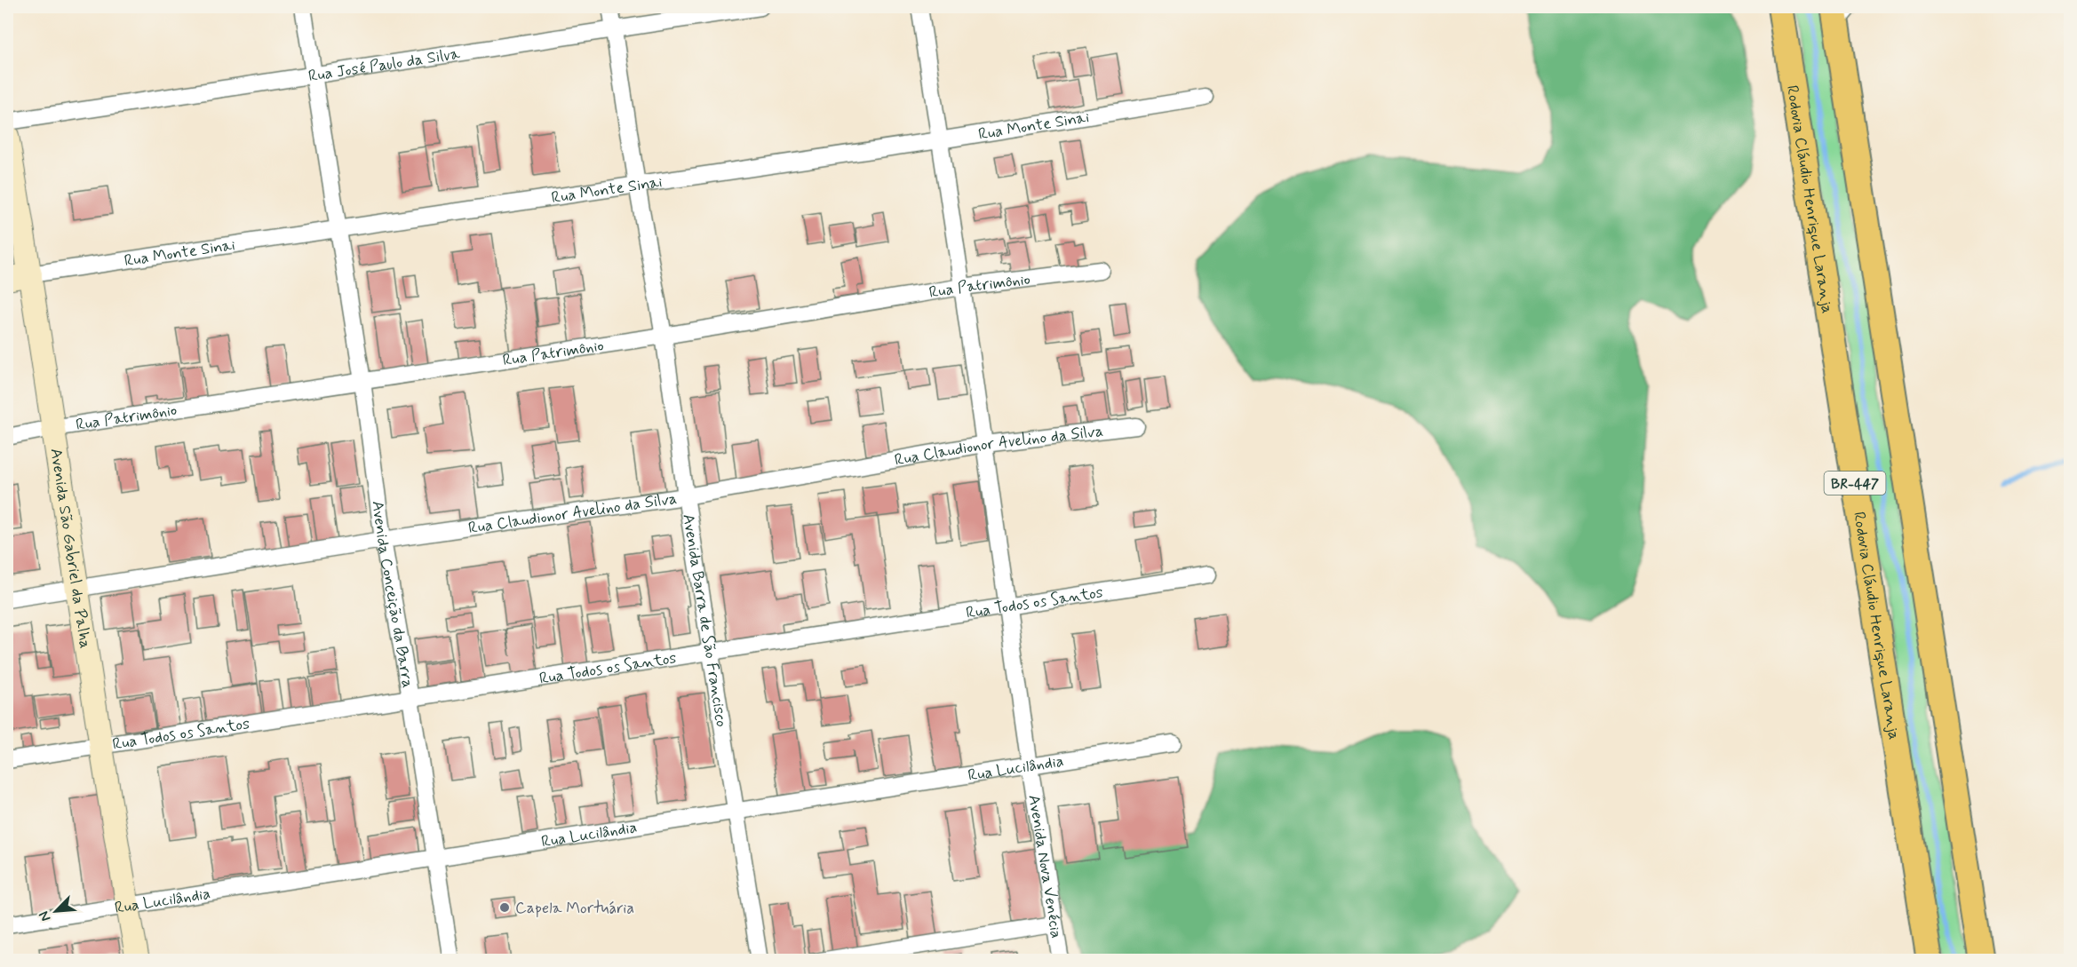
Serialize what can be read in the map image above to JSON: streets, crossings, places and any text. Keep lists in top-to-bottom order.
{
  "streets": {
    "main road": [
      "Rua Monte Sinai",
      "Rodovia Cláudio Henrique Laranja",
      "BR-447",
      "Avenida São Gabriel da Palha"
    ],
    "street": [
      "Rua José Paulo da Silva",
      "Rua Patrimônio",
      "Rua Claudionor Avelino da Silva",
      "Avenida Conceição da Barra",
      "Rua Todos os Santos",
      "Avenida Barra de São Francisco",
      "Rua Lucilândia",
      "Avenida Nova Venécia"
    ]
  },
  "crossings": [
    ["Rua José Paulo da Silva", "Avenida Conceição da Barra"],
    ["Rua José Paulo da Silva", "Avenida Barra de São Francisco"],
    ["Rua Monte Sinai", "Avenida São Gabriel da Palha"],
    ["Rua Monte Sinai", "Avenida Conceição da Barra"],
    ["Rua Monte Sinai", "Avenida Barra de São Francisco"],
    ["Rua Monte Sinai", "Avenida Nova Venécia"],
    ["Rua Patrimônio", "Avenida São Gabriel da Palha"],
    ["Rua Patrimônio", "Avenida Conceição da Barra"],
    ["Rua Patrimônio", "Avenida Barra de São Francisco"],
    ["Rua Patrimônio", "Avenida Nova Venécia"],
    ["Rua Claudionor Avelino da Silva", "Avenida São Gabriel da Palha"],
    ["Rua Claudionor Avelino da Silva", "Avenida Conceição da Barra"],
    ["Rua Claudionor Avelino da Silva", "Avenida Barra de São Francisco"],
    ["Rua Claudionor Avelino da Silva", "Avenida Nova Venécia"],
    ["Avenida São Gabriel da Palha", "Rua Todos os Santos"],
    ["Avenida São Gabriel da Palha", "Rua Lucilândia"],
    ["Avenida Conceição da Barra", "Rua Todos os Santos"],
    ["Avenida Conceição da Barra", "Rua Lucilândia"],
    ["Rua Todos os Santos", "Avenida Barra de São Francisco"],
    ["Rua Todos os Santos", "Avenida Nova Venécia"],
    ["Avenida Barra de São Francisco", "Rua Lucilândia"],
    ["Rua Lucilândia", "Avenida Nova Venécia"]
  ],
  "places": ["Capela Mortuária"],
  "north": "bottom left"
}
